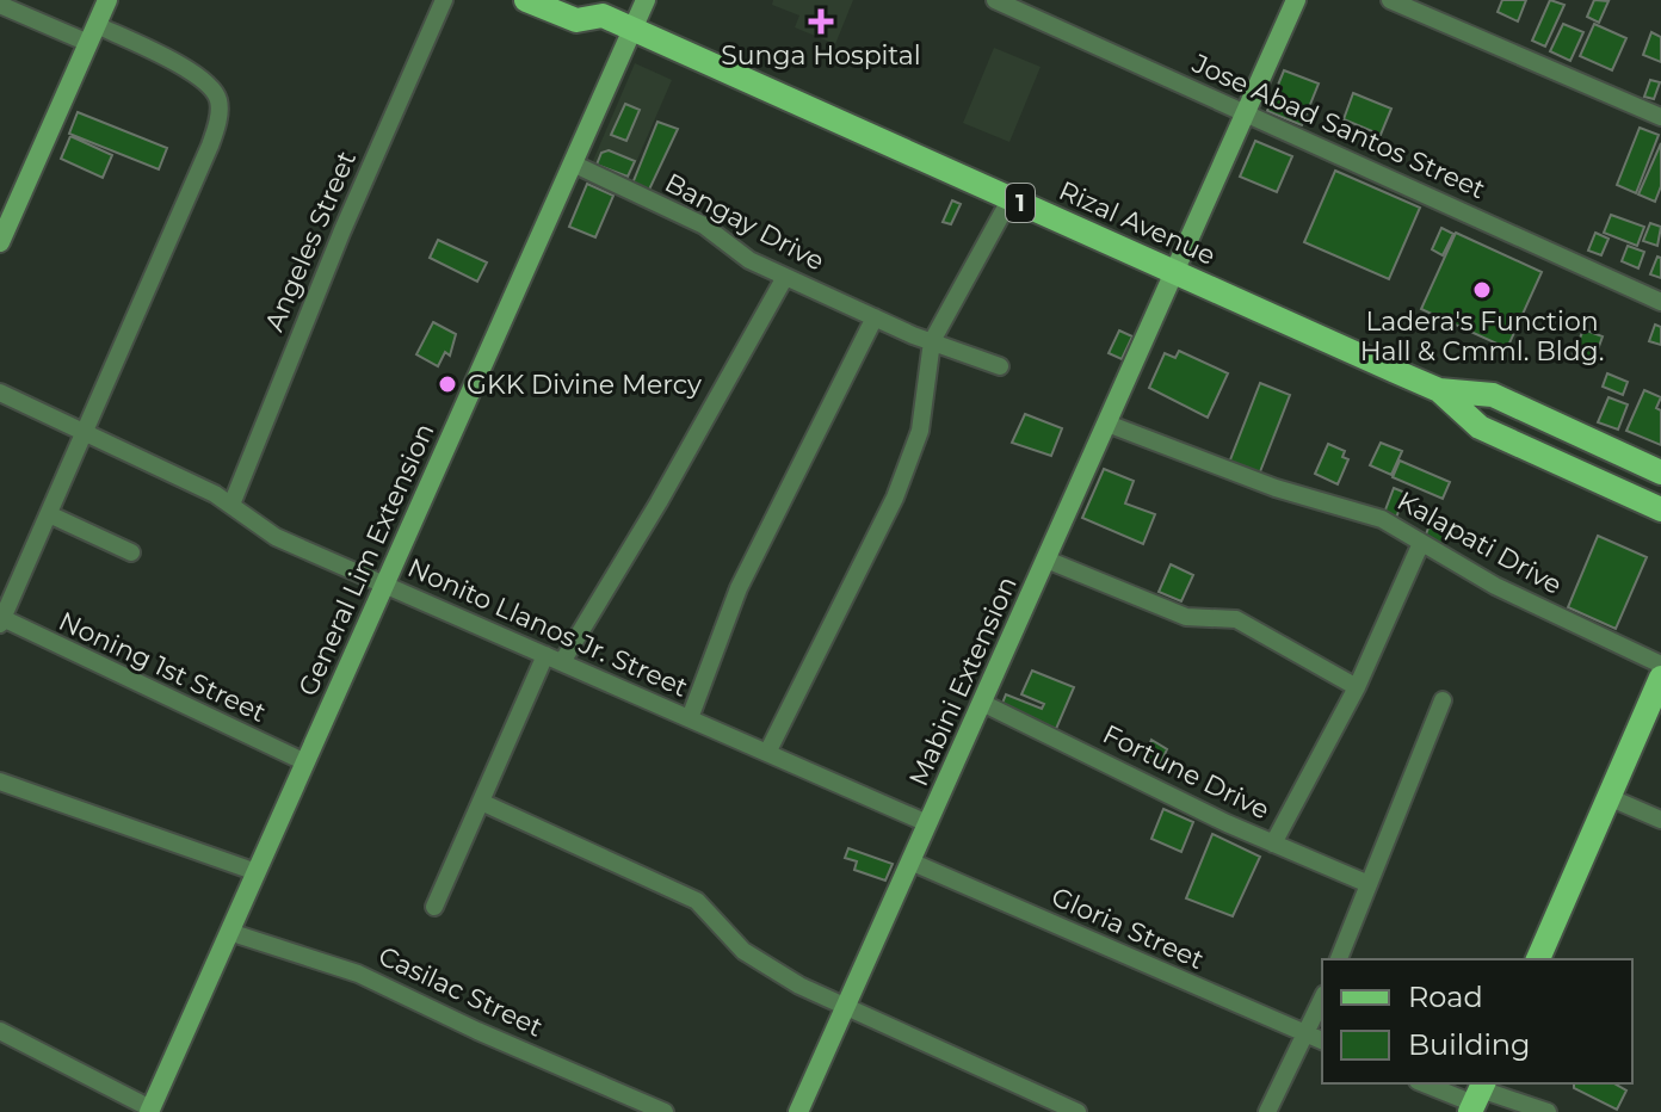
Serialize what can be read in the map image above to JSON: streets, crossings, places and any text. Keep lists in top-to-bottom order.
{
  "streets": {
    "main road": ["1", "Rizal Avenue"],
    "street": [
      "Jose Abad Santos Street",
      "Bangay Drive",
      "Angeles Street",
      "Kalapati Drive",
      "General Lim Extension",
      "Nonito Llanos Jr. Street",
      "Noning 1st Street",
      "Mabini Extension",
      "Fortune Drive",
      "Gloria Street",
      "Casilac Street"
    ]
  },
  "crossings": [
    ["Jose Abad Santos Street", "Mabini Extension"],
    ["Bangay Drive", "General Lim Extension"],
    ["Rizal Avenue", "General Lim Extension"],
    ["Rizal Avenue", "Mabini Extension"],
    ["Angeles Street", "Nonito Llanos Jr. Street"],
    ["Kalapati Drive", "Mabini Extension"],
    ["General Lim Extension", "Nonito Llanos Jr. Street"],
    ["General Lim Extension", "Noning 1st Street"],
    ["General Lim Extension", "Casilac Street"],
    ["Nonito Llanos Jr. Street", "Mabini Extension"],
    ["Mabini Extension", "Fortune Drive"],
    ["Mabini Extension", "Gloria Street"]
  ],
  "places": {
    "health": ["Sunga Hospital"],
    "other": ["Ladera's Function Hall & Cmml. Bldg.", "GKK Divine Mercy"]
  },
  "legend": ["Road", "Building"]
}
